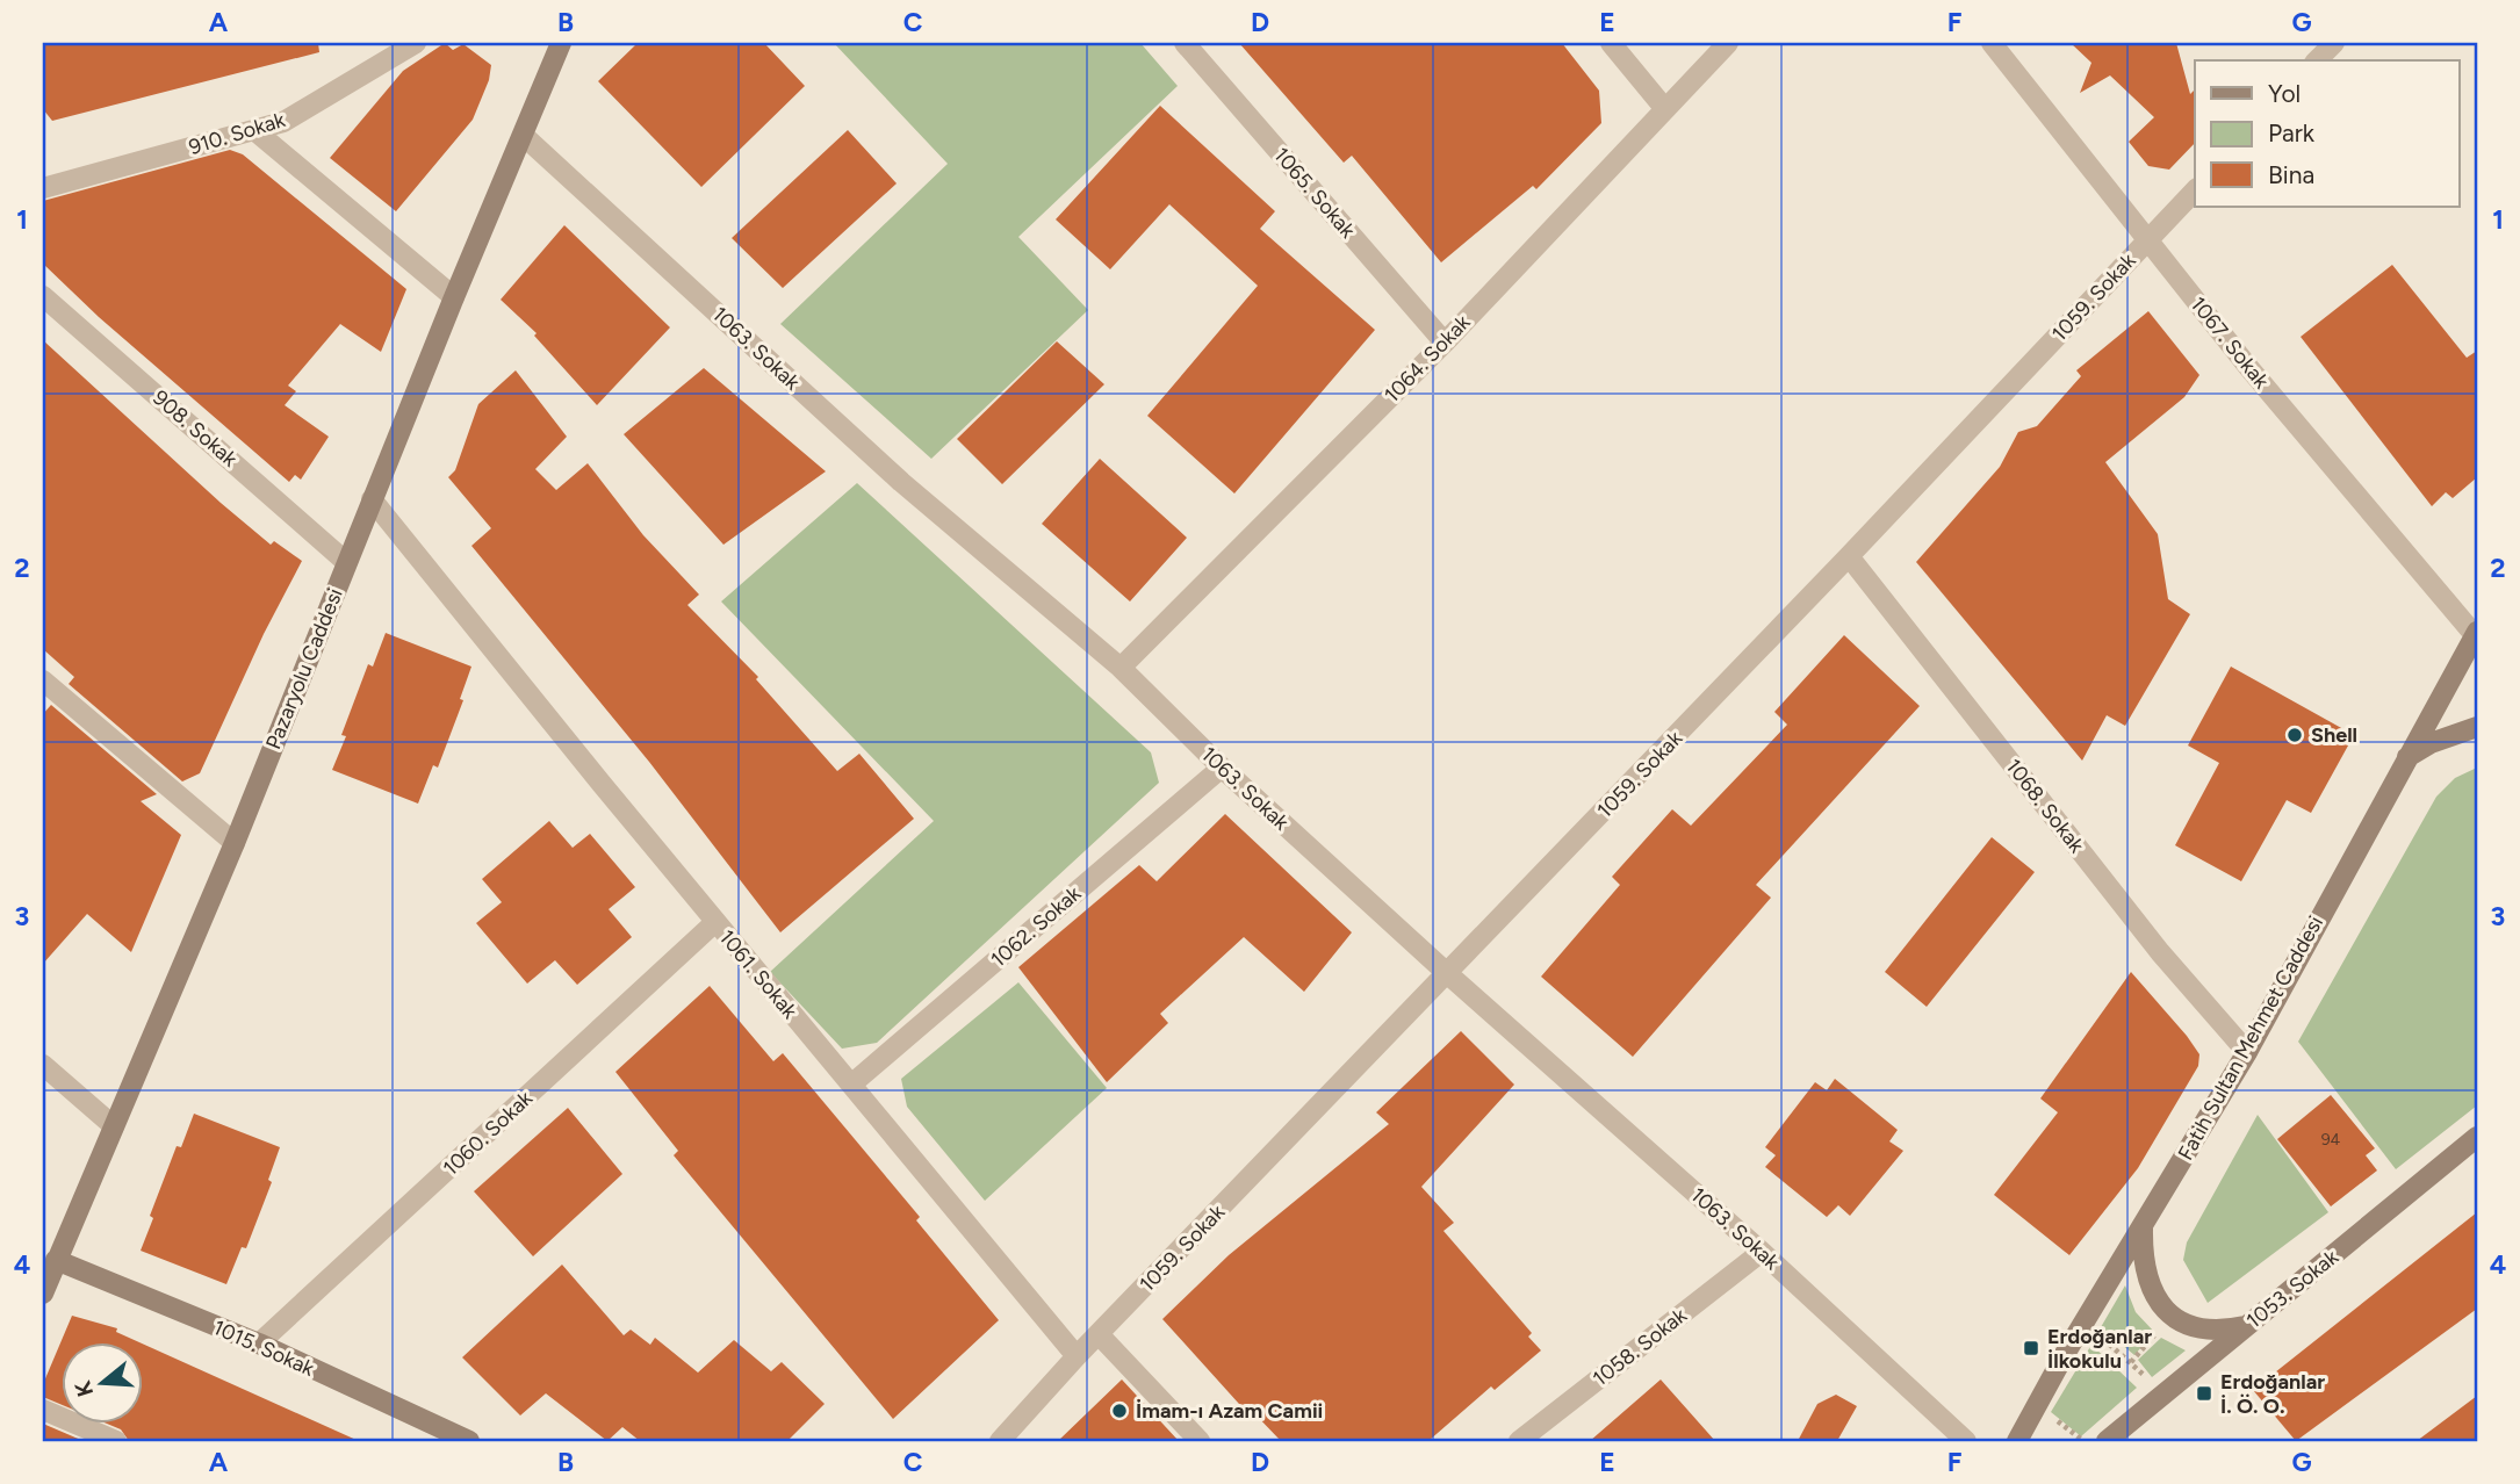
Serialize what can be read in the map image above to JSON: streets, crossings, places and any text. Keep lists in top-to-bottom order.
{
  "streets": {
    "main road": [
      "Pazaryolu Caddesi",
      "Fatih Sultan Mehmet Caddesi",
      "1053. Sokak",
      "1015. Sokak"
    ],
    "street": [
      "910. Sokak",
      "1065. Sokak",
      "1059. Sokak",
      "1067. Sokak",
      "1063. Sokak",
      "1064. Sokak",
      "908. Sokak",
      "1068. Sokak",
      "1062. Sokak",
      "1061. Sokak",
      "1060. Sokak",
      "1058. Sokak"
    ]
  },
  "crossings": [
    ["1065. Sokak", "1064. Sokak"],
    ["1059. Sokak", "1067. Sokak"],
    ["1059. Sokak", "1063. Sokak"],
    ["1059. Sokak", "1068. Sokak"],
    ["1059. Sokak", "1061. Sokak"],
    ["1067. Sokak", "Fatih Sultan Mehmet Caddesi"],
    ["1063. Sokak", "1064. Sokak"],
    ["1063. Sokak", "Pazaryolu Caddesi"],
    ["1063. Sokak", "1062. Sokak"],
    ["1063. Sokak", "1058. Sokak"],
    ["908. Sokak", "Pazaryolu Caddesi"],
    ["Pazaryolu Caddesi", "1061. Sokak"],
    ["Pazaryolu Caddesi", "1015. Sokak"],
    ["1068. Sokak", "Fatih Sultan Mehmet Caddesi"],
    ["1062. Sokak", "1061. Sokak"],
    ["1061. Sokak", "1060. Sokak"],
    ["1060. Sokak", "1015. Sokak"]
  ],
  "places": {
    "other": ["Shell", "İmam-ı Azam Camii"],
    "transit": ["Erdoğanlar İlkokulu", "Erdoğanlar İ. Ö. O."]
  },
  "house_numbers": ["94"],
  "legend": ["Yol", "Park", "Bina"],
  "north": "left",
  "grid": {
    "columns": [
      "A",
      "B",
      "C",
      "D",
      "E",
      "F",
      "G"
    ],
    "rows": [
      "1",
      "2",
      "3",
      "4"
    ]
  }
}
